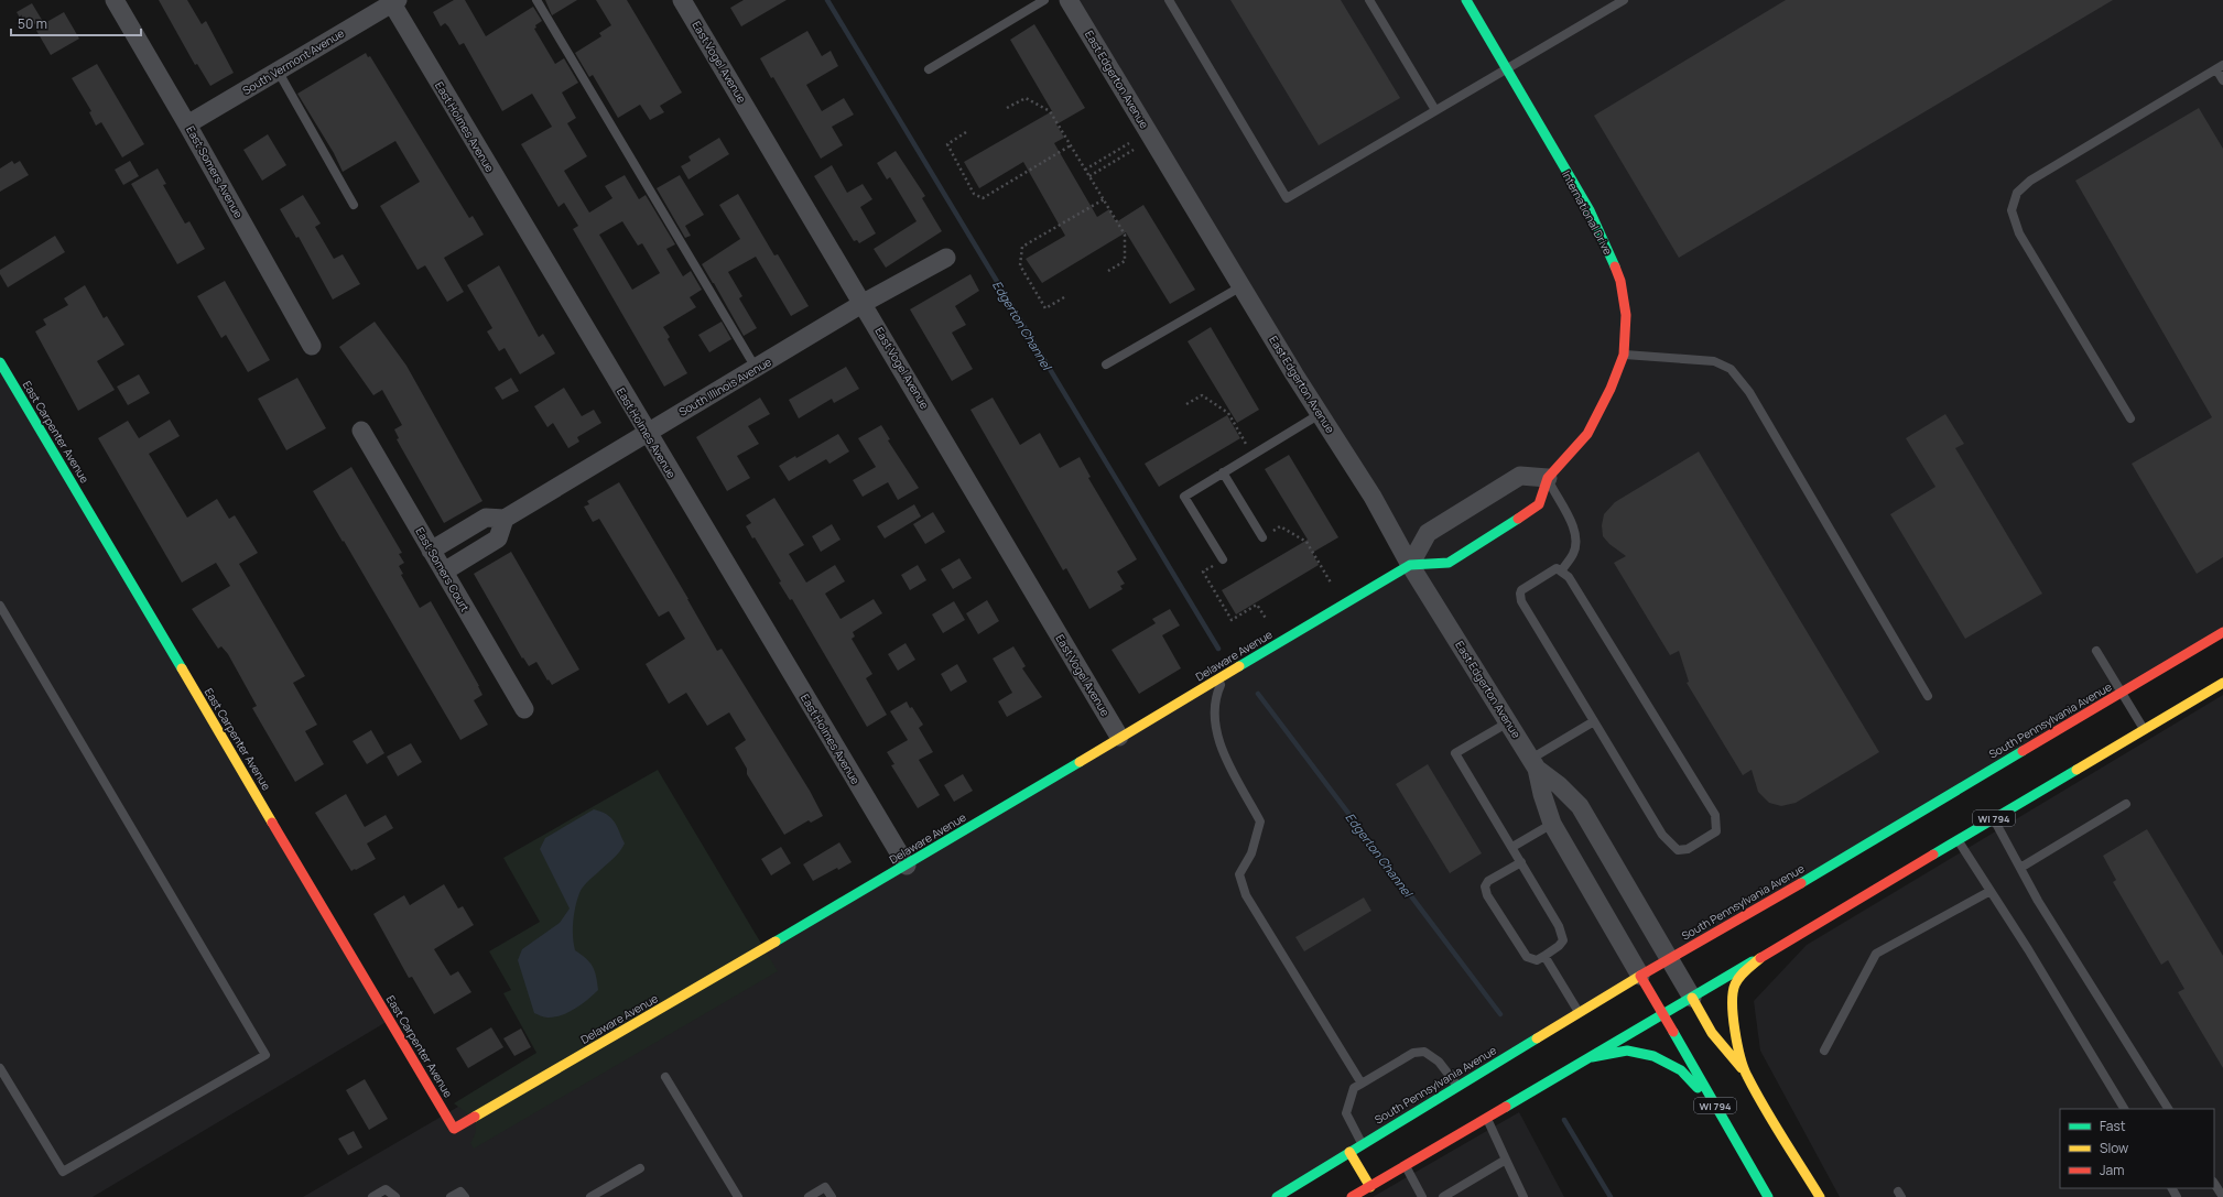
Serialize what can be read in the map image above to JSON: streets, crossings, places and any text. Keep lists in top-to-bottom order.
{
  "streets": {
    "main road": [
      "International Drive",
      "East Carpenter Avenue",
      "Delaware Avenue",
      "South Pennsylvania Avenue",
      "WI 794"
    ],
    "street": [
      "South Vermont Avenue",
      "East Vogel Avenue",
      "East Edgerton Avenue",
      "East Holmes Avenue",
      "East Somers Avenue",
      "South Illinois Avenue",
      "East Somers Court"
    ]
  },
  "crossings": [
    ["South Vermont Avenue", "East Holmes Avenue"],
    ["South Vermont Avenue", "East Somers Avenue"],
    ["East Vogel Avenue", "South Illinois Avenue"],
    ["East Vogel Avenue", "Delaware Avenue"],
    ["East Edgerton Avenue", "International Drive"],
    ["East Edgerton Avenue", "Delaware Avenue"],
    ["East Edgerton Avenue", "South Pennsylvania Avenue"],
    ["East Edgerton Avenue", "WI 794"],
    ["East Holmes Avenue", "South Illinois Avenue"],
    ["East Holmes Avenue", "Delaware Avenue"],
    ["International Drive", "Delaware Avenue"],
    ["South Illinois Avenue", "East Somers Court"],
    ["East Carpenter Avenue", "Delaware Avenue"],
    ["South Pennsylvania Avenue", "WI 794"]
  ],
  "water": ["Edgerton Channel"],
  "legend": ["Fast", "Slow", "Jam"],
  "scale_bar": "50 m"
}
